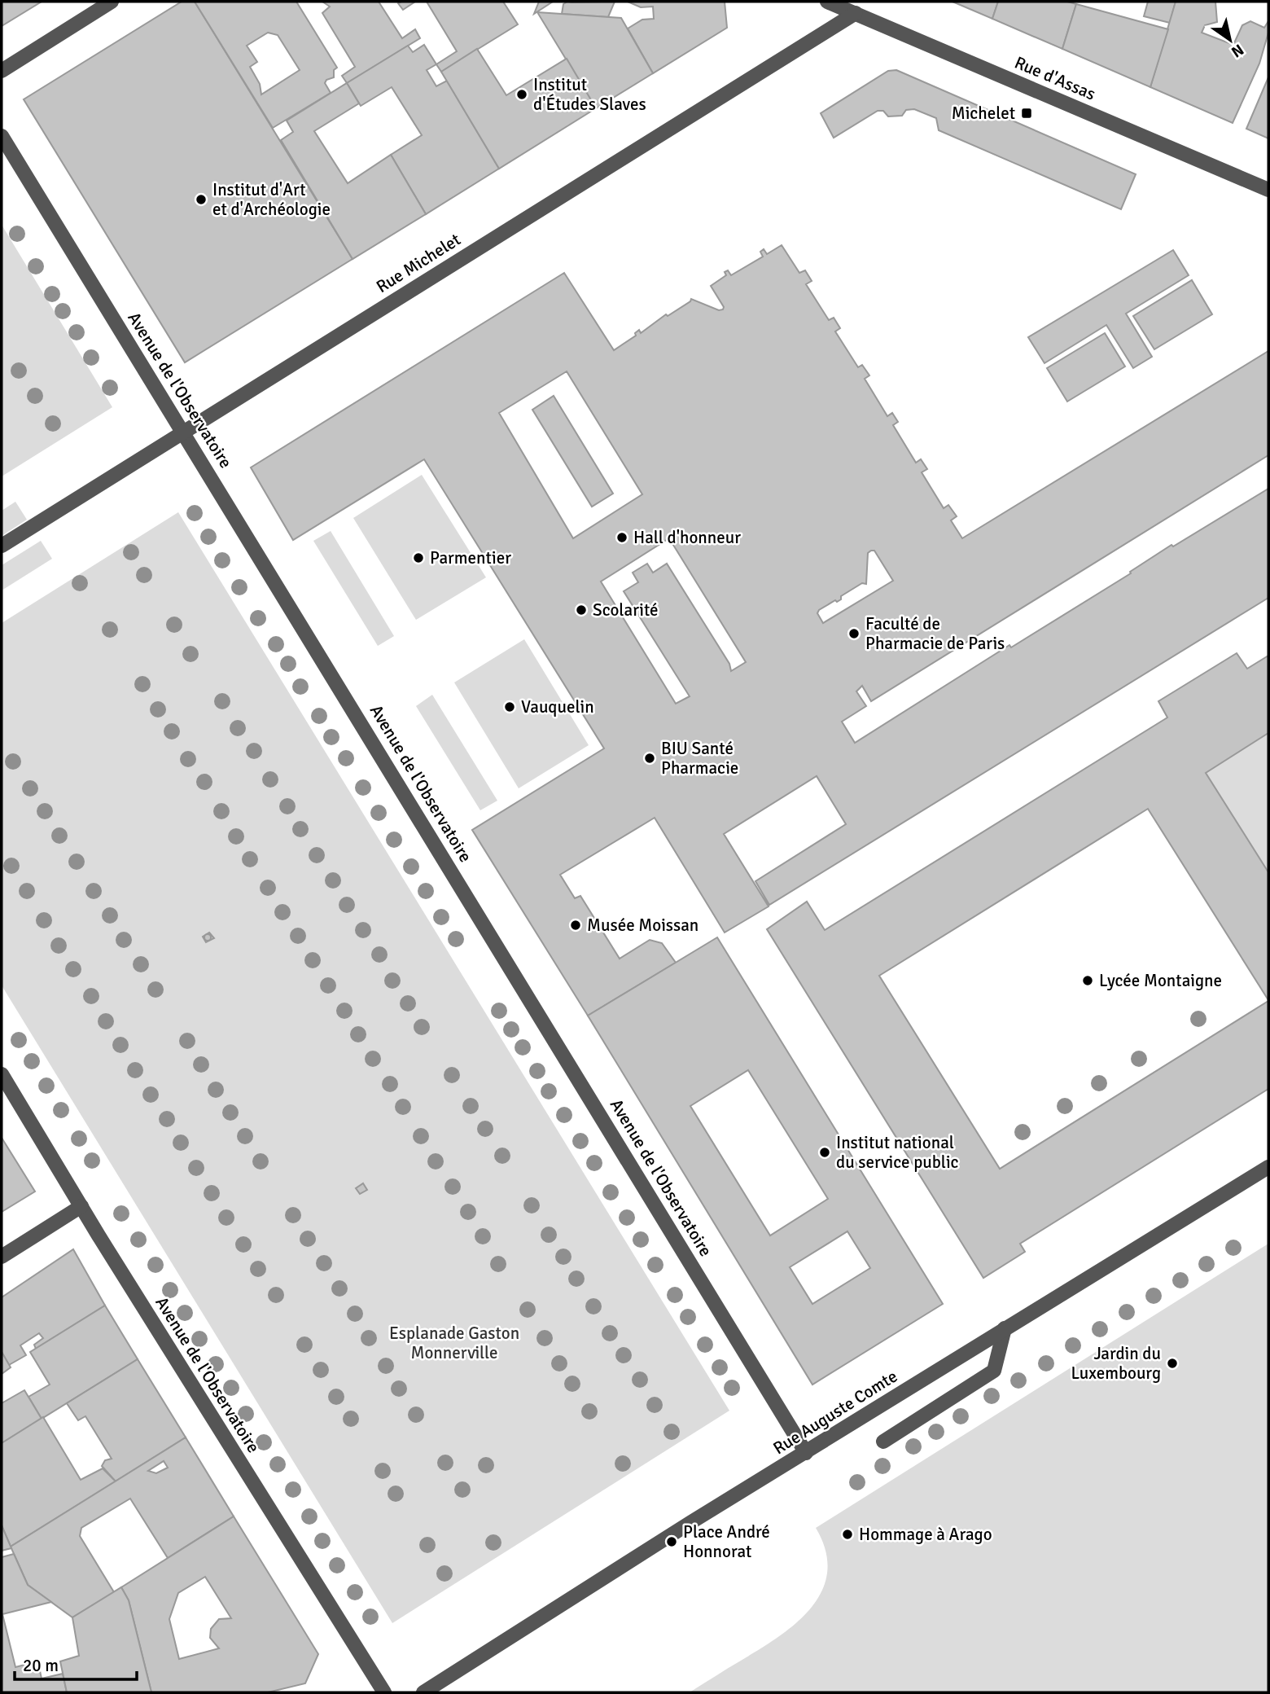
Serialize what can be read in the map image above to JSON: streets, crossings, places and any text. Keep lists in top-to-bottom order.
{
  "streets": {
    "street": [
      "Rue d'Assas",
      "Rue Michelet",
      "Avenue de l'Observatoire",
      "Rue Auguste Comte"
    ]
  },
  "crossings": [
    ["Rue d'Assas", "Rue Michelet"],
    ["Rue Michelet", "Avenue de l'Observatoire"],
    ["Avenue de l'Observatoire", "Rue Auguste Comte"]
  ],
  "parks": ["Esplanade Gaston Monnerville"],
  "places": {
    "other": [
      "Institut d'Études Slaves",
      "Institut d'Art et d'Archéologie",
      "Hall d'honneur",
      "Parmentier",
      "Scolarité",
      "Faculté de Pharmacie de Paris",
      "Vauquelin",
      "BIU Santé Pharmacie",
      "Musée Moissan",
      "Lycée Montaigne",
      "Institut national du service public",
      "Jardin du Luxembourg",
      "Hommage à Arago",
      "Place André Honnorat"
    ],
    "transit": ["Michelet"]
  },
  "scale_bar": "20 m",
  "north": "bottom right"
}
